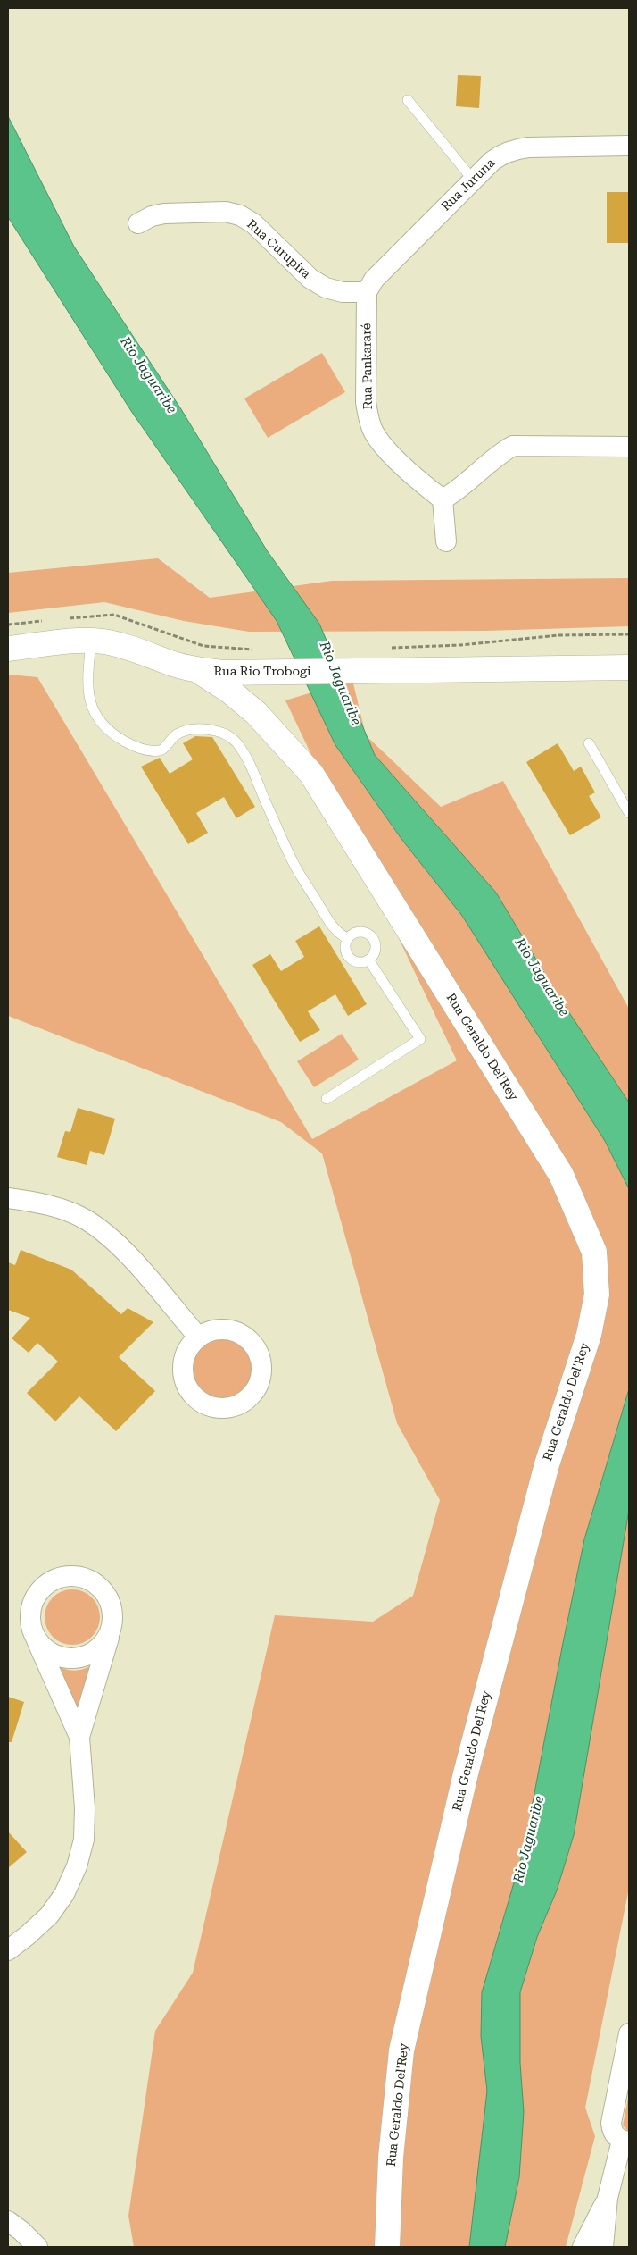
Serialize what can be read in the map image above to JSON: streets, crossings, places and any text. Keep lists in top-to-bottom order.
{
  "streets": {
    "main road": ["Rua Rio Trobogi", "Rua Geraldo Del'Rey"],
    "street": ["Rua Juruna", "Rua Curupira", "Rua Pankararé"]
  },
  "crossings": [
    ["Rua Juruna", "Rua Curupira"],
    ["Rua Juruna", "Rua Pankararé"],
    ["Rua Curupira", "Rua Pankararé"],
    ["Rua Rio Trobogi", "Rua Geraldo Del'Rey"]
  ],
  "water": ["Rio Jaguaribe"]
}
